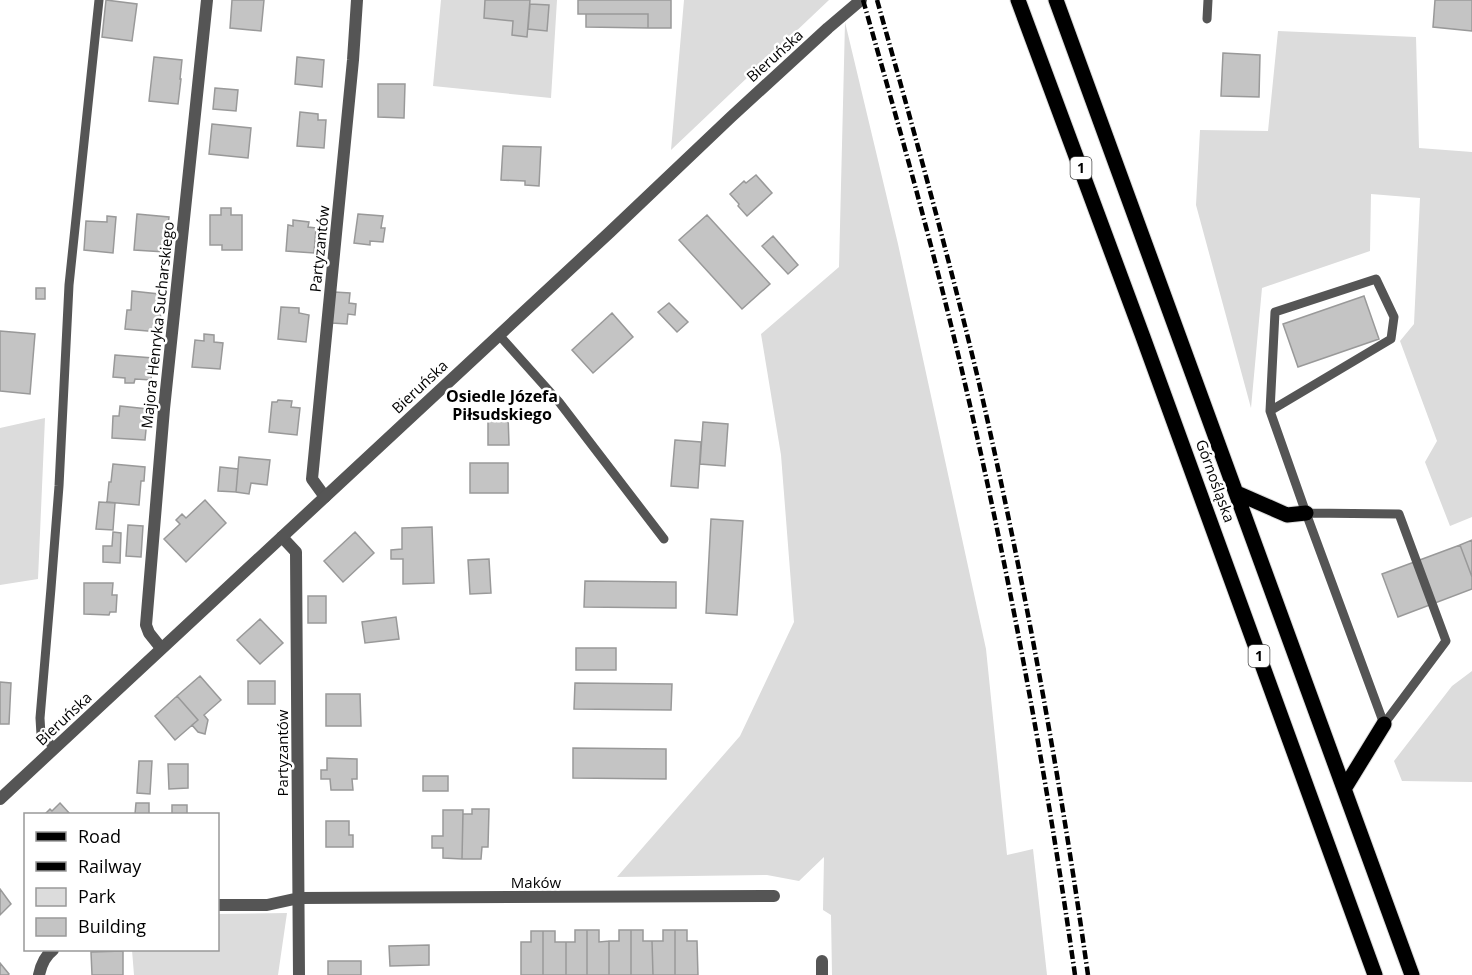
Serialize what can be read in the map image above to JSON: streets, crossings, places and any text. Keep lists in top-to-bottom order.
{
  "streets": {
    "main road": ["1", "Górnośląska"],
    "street": [
      "Bieruńska",
      "Partyzantów",
      "Majora Henryka Sucharskiego",
      "Maków"
    ]
  },
  "crossings": [
    ["Bieruńska", "Partyzantów"],
    ["Bieruńska", "Majora Henryka Sucharskiego"],
    ["Partyzantów", "Maków"]
  ],
  "districts": ["Osiedle Józefa Piłsudskiego"],
  "legend": [
    "Road",
    "Railway",
    "Park",
    "Building"
  ]
}
